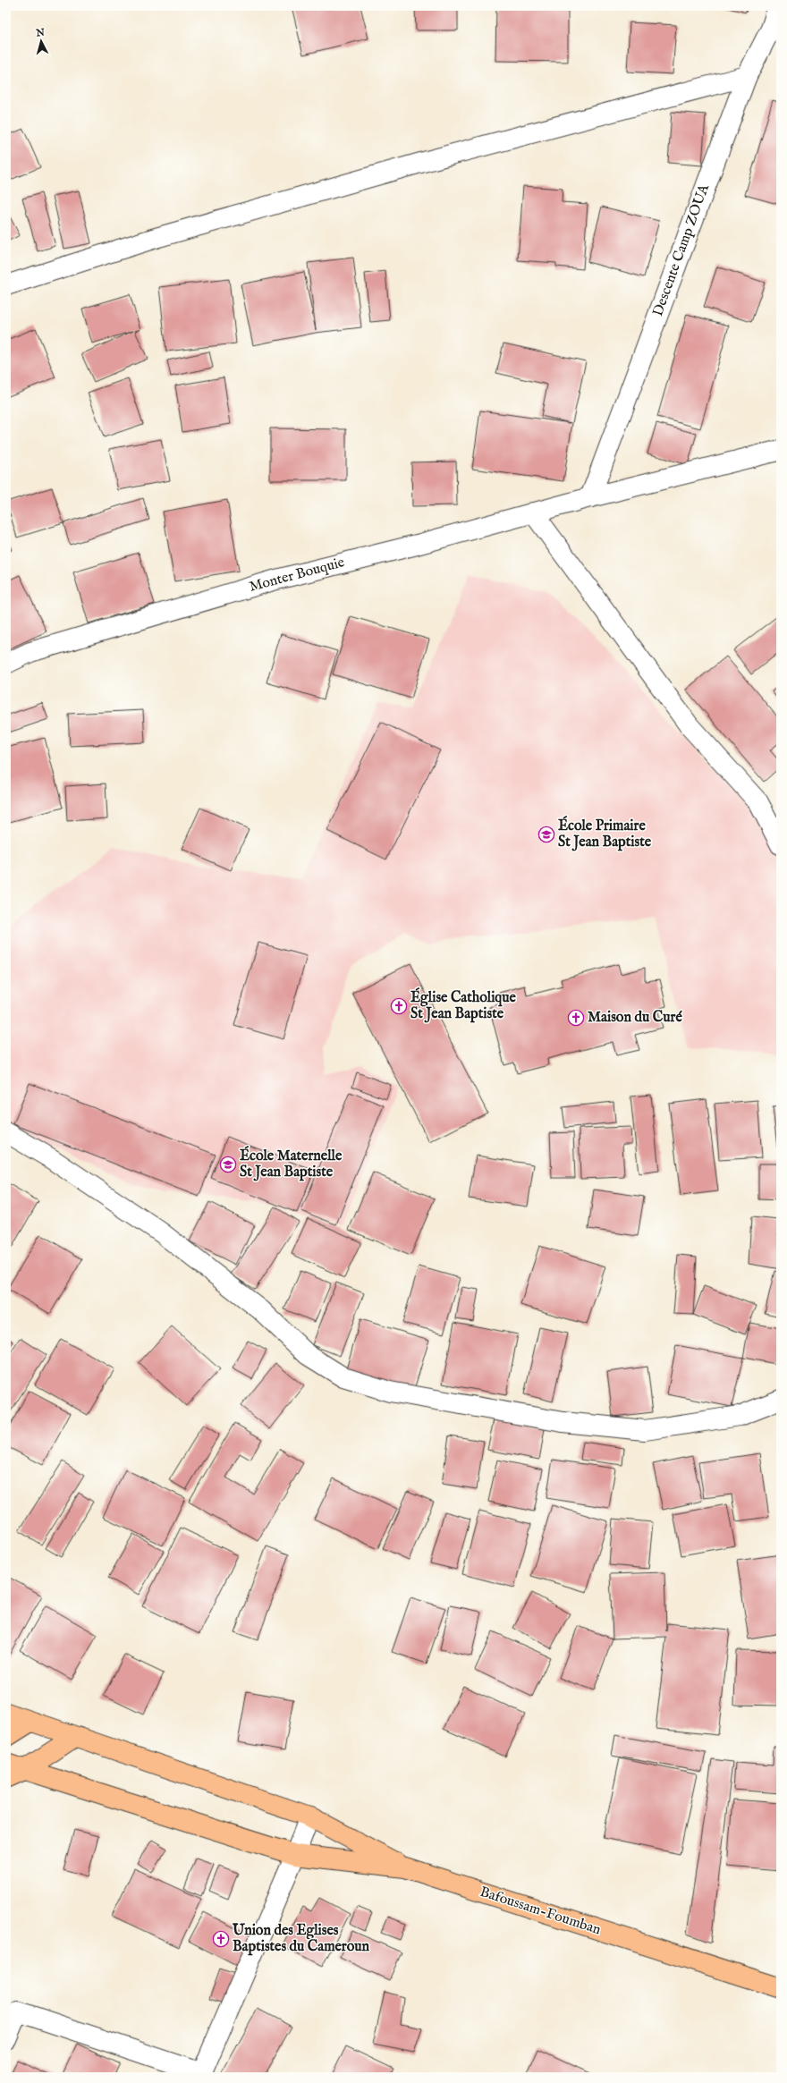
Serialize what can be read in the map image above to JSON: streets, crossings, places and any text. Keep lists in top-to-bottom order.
{
  "streets": {
    "main road": ["Bafoussam-Foumban"],
    "street": ["Descente Camp ZOUA", "Monter Bouquie"]
  },
  "crossings": [
    ["Descente Camp ZOUA", "Monter Bouquie"]
  ],
  "places": {
    "school or university": ["École Primaire St Jean Baptiste", "École Maternelle St Jean Baptiste"],
    "church": ["Église Catholique St Jean Baptiste", "Maison du Curé", "Union des Eglises Baptistes du Cameroun"]
  },
  "north": "top"
}
